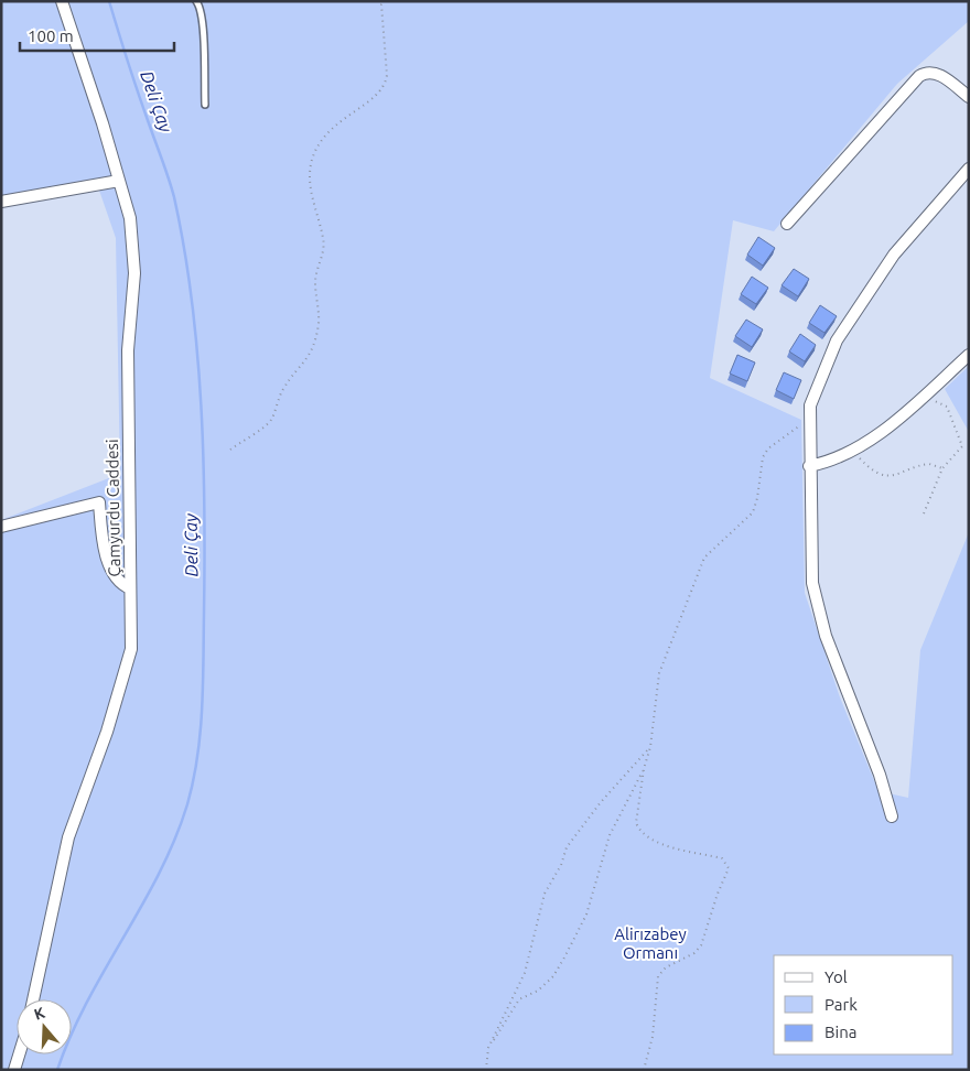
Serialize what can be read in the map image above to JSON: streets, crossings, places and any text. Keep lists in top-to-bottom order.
{
  "streets": {
    "street": ["Çamyurdu Caddesi"]
  },
  "water": ["Deli Çay"],
  "parks": ["Alirızabey Ormanı"],
  "legend": ["Yol", "Park", "Bina"],
  "scale_bar": "100 m",
  "north": "top"
}
